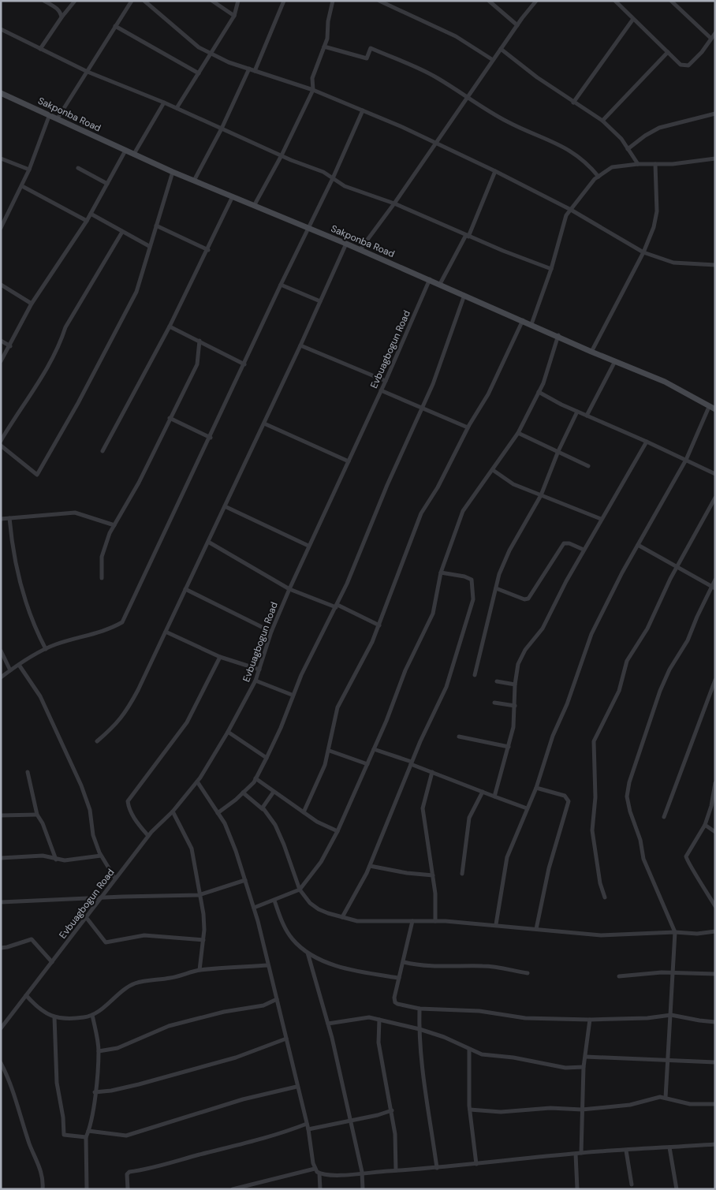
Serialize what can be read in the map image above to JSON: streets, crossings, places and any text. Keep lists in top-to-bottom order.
{
  "streets": {
    "main road": ["Sakponba Road"],
    "street": ["Evbuagbogun Road"]
  },
  "crossings": [
    ["Sakponba Road", "Evbuagbogun Road"]
  ]
}
